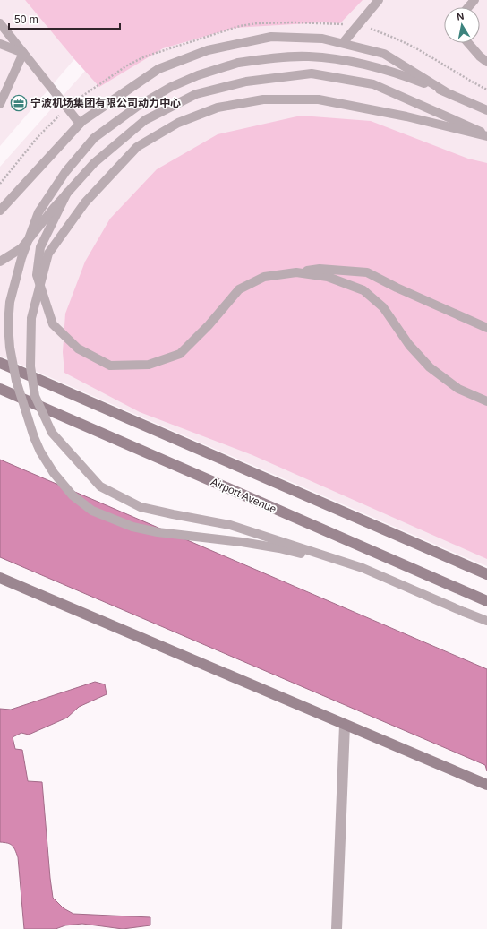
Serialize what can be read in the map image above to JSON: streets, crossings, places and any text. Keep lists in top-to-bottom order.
{
  "streets": {
    "main road": ["Airport Avenue"]
  },
  "places": {
    "office": ["宁波机场集团有限公司动力中心"]
  },
  "scale_bar": "50 m",
  "north": "top"
}
